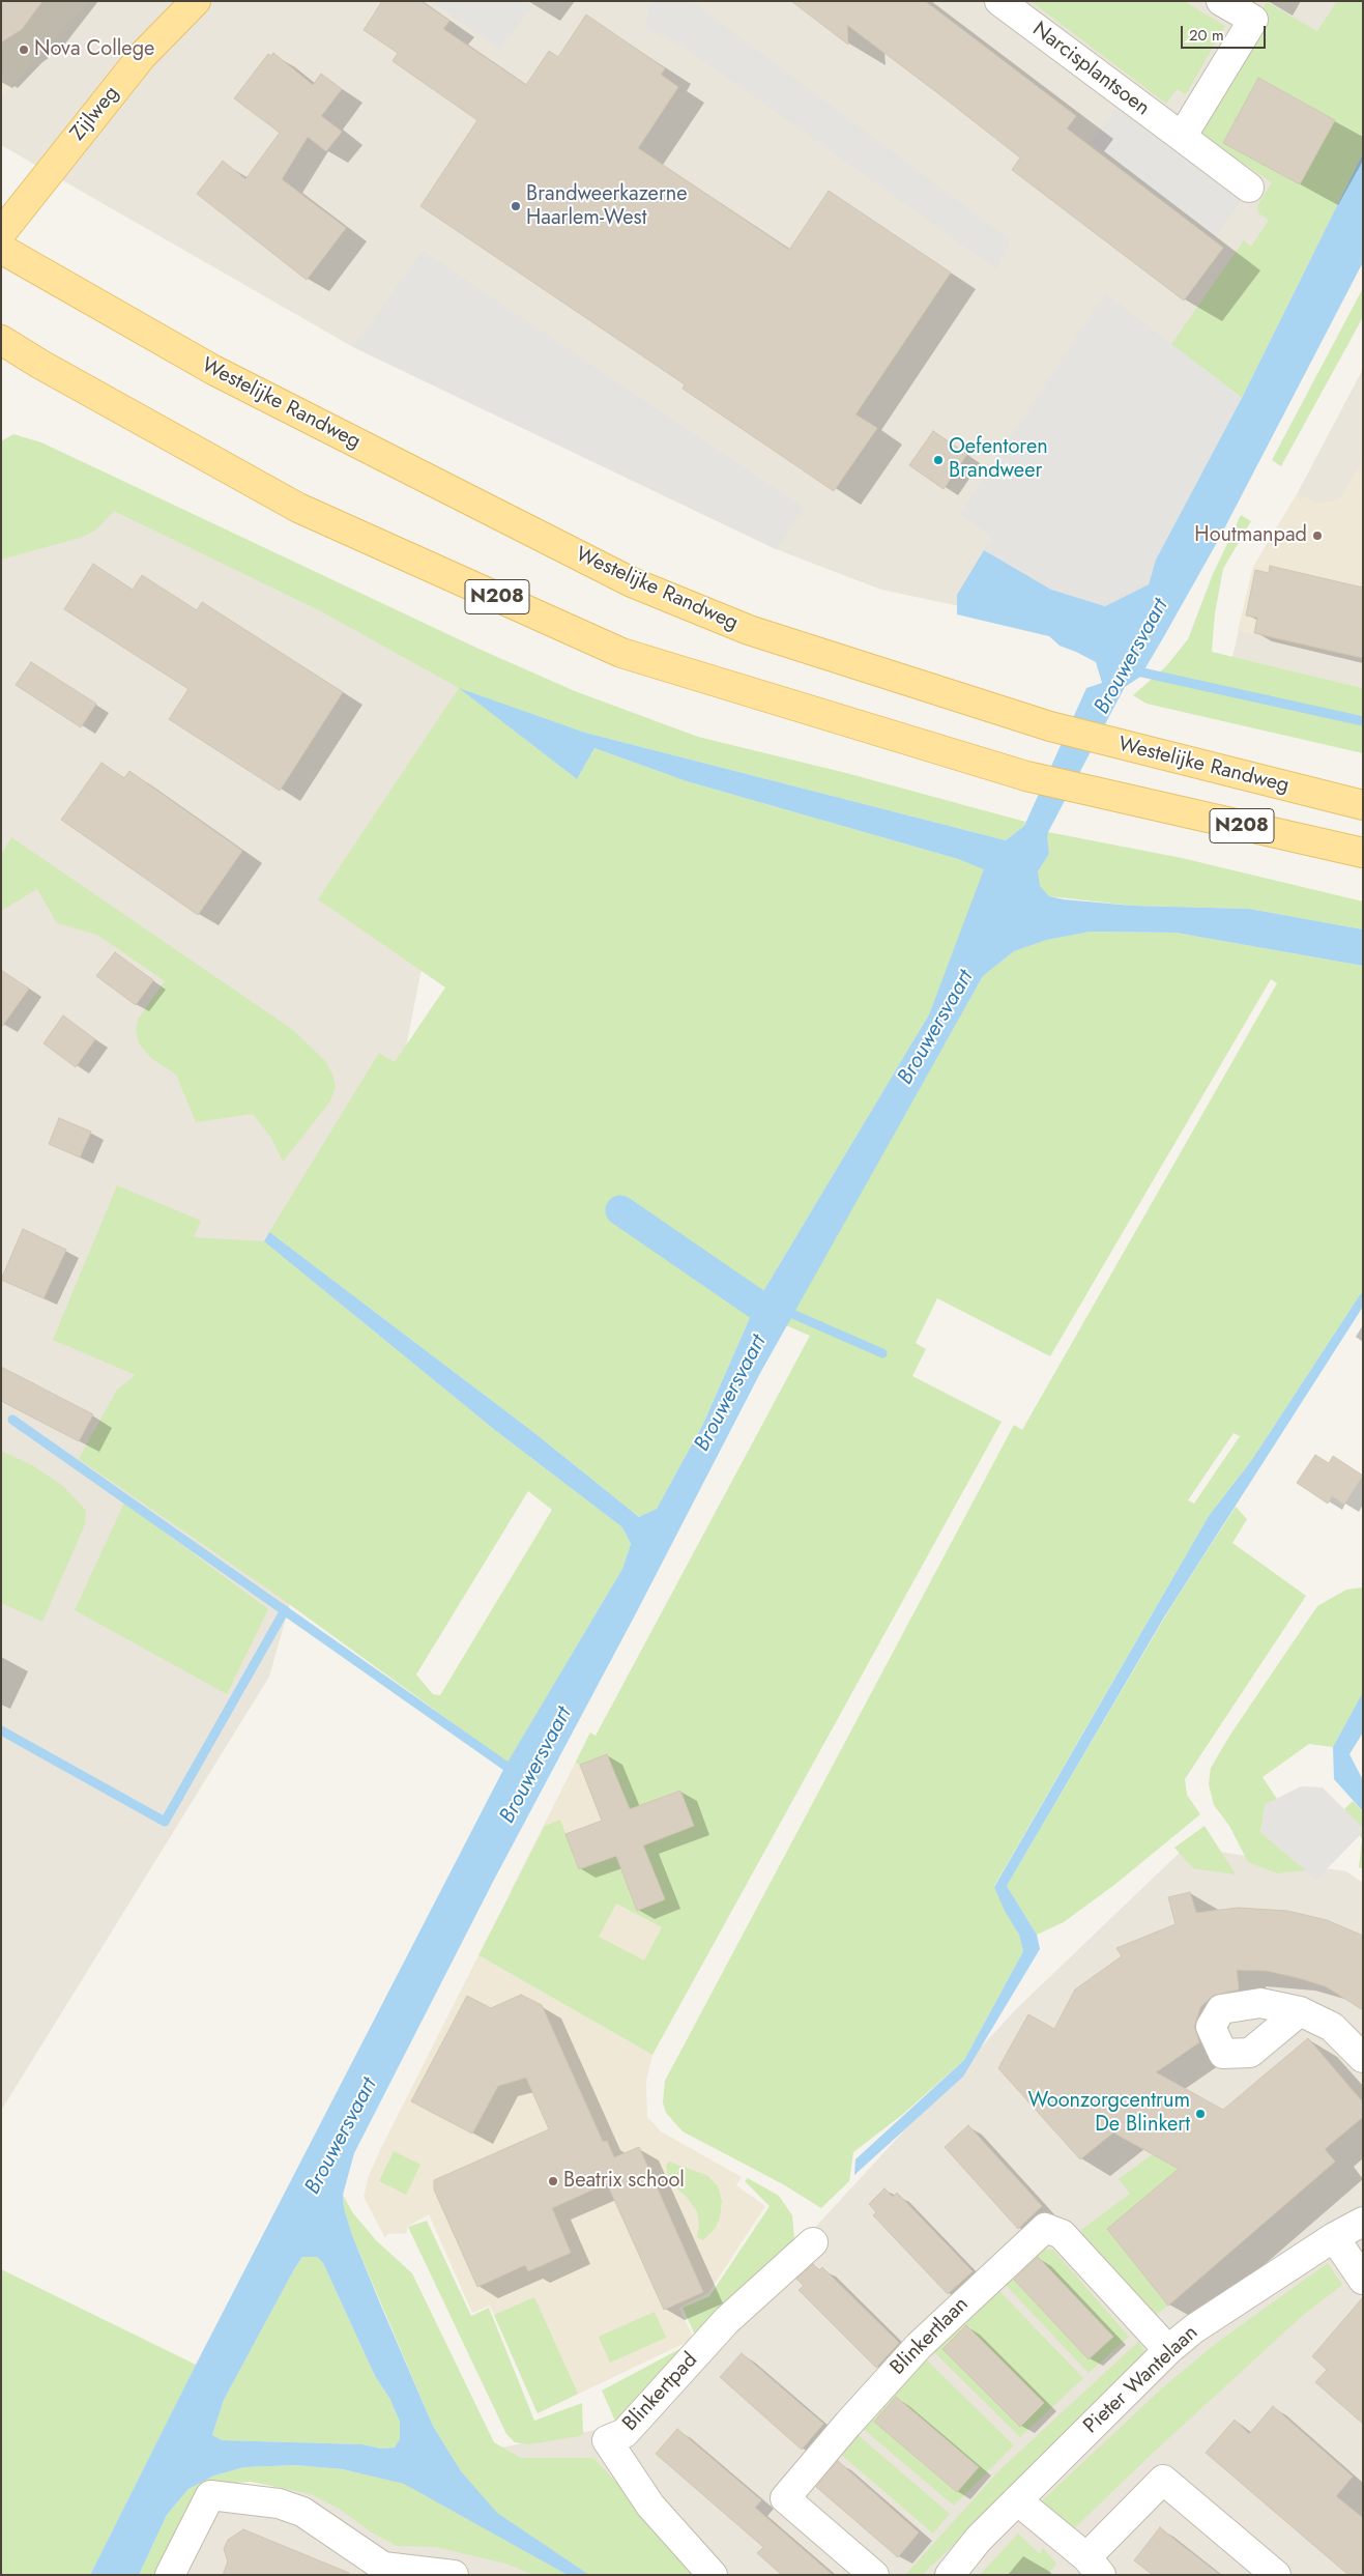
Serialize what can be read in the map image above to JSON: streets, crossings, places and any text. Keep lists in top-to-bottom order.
{
  "streets": {
    "main road": ["Zijlweg", "Westelijke Randweg", "N208"],
    "street": [
      "Narcisplantsoen",
      "Blinkertlaan",
      "Pieter Wantelaan",
      "Blinkertpad"
    ]
  },
  "crossings": [
    ["Blinkertlaan", "Pieter Wantelaan"]
  ],
  "water": ["Brouwersvaart"],
  "places": [
    "Nova College",
    "Brandweerkazerne Haarlem-West",
    "Oefentoren Brandweer",
    "Houtmanpad",
    "Woonzorgcentrum De Blinkert",
    "Beatrix school"
  ],
  "scale_bar": "20 m"
}
